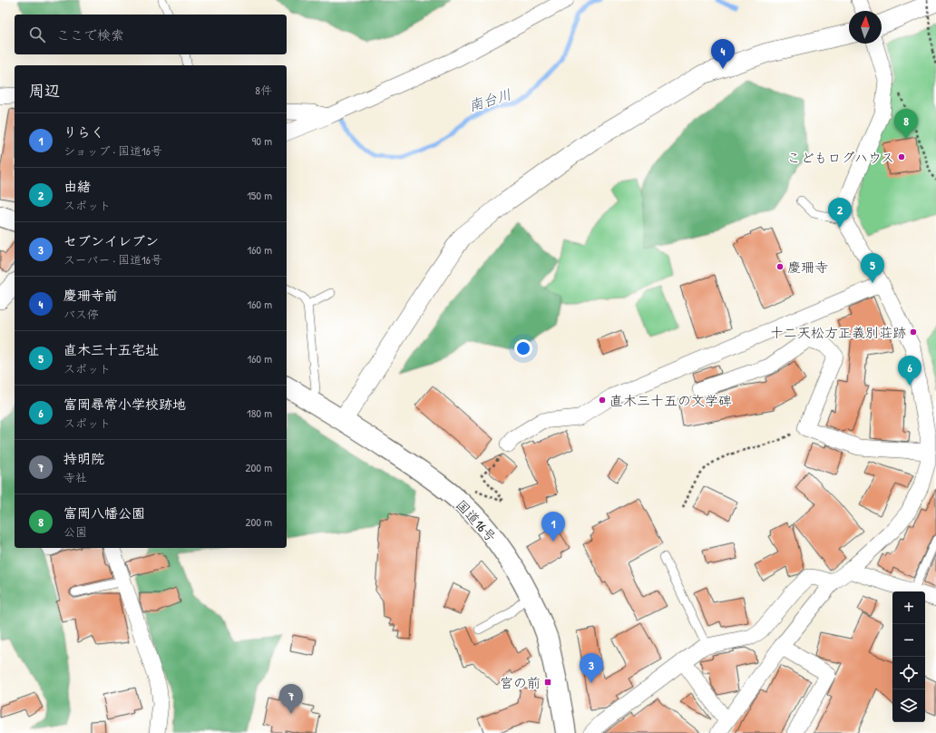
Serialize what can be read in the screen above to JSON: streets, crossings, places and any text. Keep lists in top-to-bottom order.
{
  "streets": {
    "highway": ["国道16号"]
  },
  "water": ["南台川"],
  "places": {
    "other": [
      "こどもログハウス",
      "慶珊寺",
      "十二天松方正義別荘跡",
      "直木三十五の文学碑"
    ],
    "transit": ["宮の前"]
  },
  "north": "top",
  "page": {
    "search": "ここで検索",
    "pins": [
      "4",
      "8",
      "2",
      "5",
      "6",
      "1",
      "3",
      "7"
    ],
    "heading": ["周辺", "8件"],
    "list": [
      {
        "mark": "1",
        "name": "りらく",
        "note": "ショップ · 国道16号",
        "value": "90 m"
      },
      {
        "mark": "2",
        "name": "由緒",
        "note": "スポット",
        "value": "150 m"
      },
      {
        "mark": "3",
        "name": "セブンイレブン",
        "note": "スーパー · 国道16号",
        "value": "160 m"
      },
      {
        "mark": "4",
        "name": "慶珊寺前",
        "note": "バス停",
        "value": "160 m"
      },
      {
        "mark": "5",
        "name": "直木三十五宅址",
        "note": "スポット",
        "value": "160 m"
      },
      {
        "mark": "6",
        "name": "富岡尋常小学校跡地",
        "note": "スポット",
        "value": "180 m"
      },
      {
        "mark": "7",
        "name": "持明院",
        "note": "寺社",
        "value": "200 m"
      },
      {
        "mark": "8",
        "name": "富岡八幡公園",
        "note": "公園",
        "value": "200 m"
      }
    ],
    "map_buttons": ["+", "−"]
  }
}
